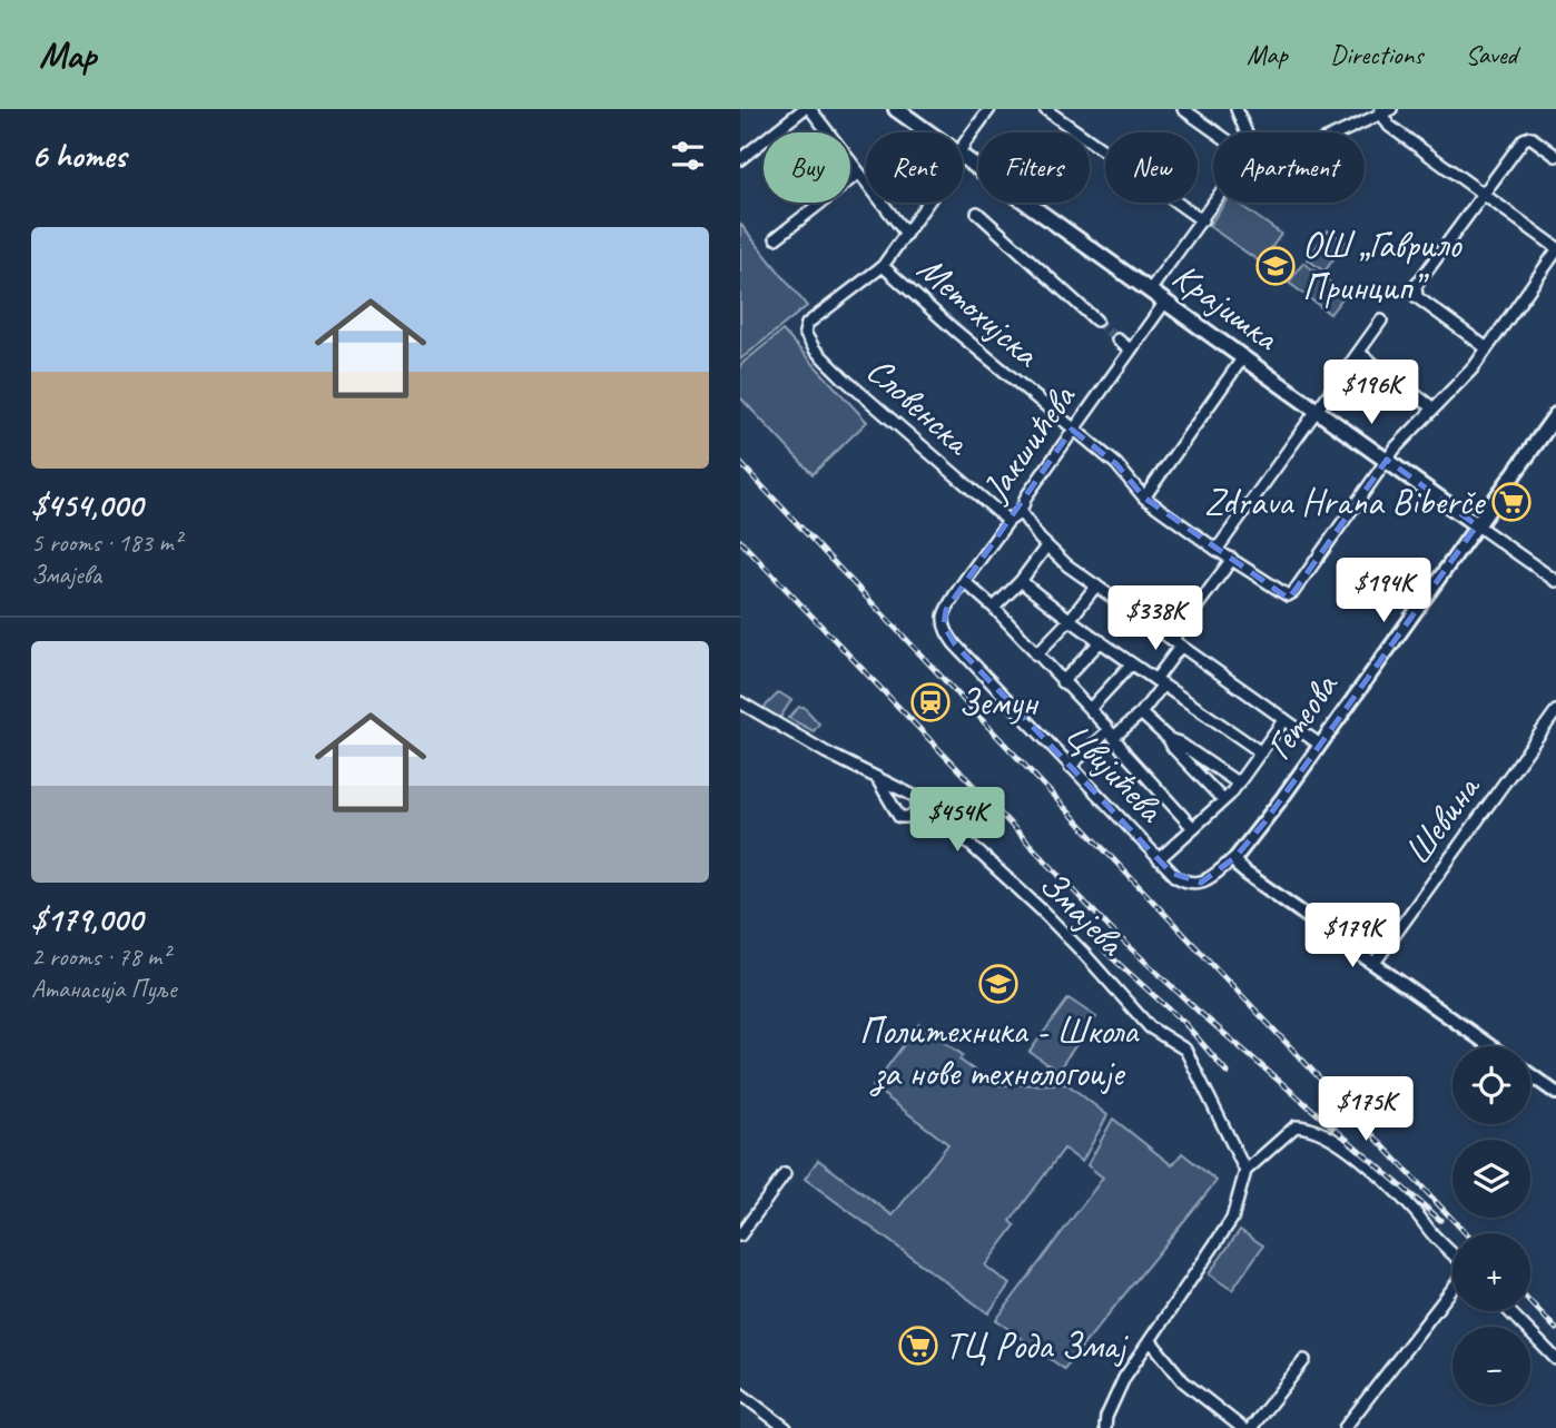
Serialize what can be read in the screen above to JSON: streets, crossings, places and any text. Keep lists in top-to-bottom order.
{
  "streets": {
    "main road": ["Крајишка", "Гетеова"],
    "street": [
      "Метохијска",
      "Словенска",
      "Јакшићева",
      "Цвијићева",
      "Шевина",
      "Змајева"
    ]
  },
  "crossings": [
    ["Крајишка", "Метохијска"],
    ["Крајишка", "Јакшићева"],
    ["Крајишка", "Гетеова"],
    ["Метохијска", "Словенска"],
    ["Метохијска", "Јакшићева"],
    ["Словенска", "Јакшићева"],
    ["Јакшићева", "Цвијићева"],
    ["Гетеова", "Цвијићева"]
  ],
  "places": {
    "school or university": ["ОШ „Гаврило Принцип”", "Политехника - Школа за нове технологоије"],
    "supermarket": ["Zdrava Hrana Biberče", "ТЦ Рода Змај"],
    "station": ["Земун"]
  },
  "page": {
    "header": "Map",
    "nav": ["Map", "Directions", "Saved"],
    "heading": "6 homes",
    "chip": [
      "Buy",
      "Rent",
      "Filters",
      "New",
      "Apartment"
    ],
    "list": [
      {
        "name": "$454,000",
        "note": "5 rooms · 183 m² · Змајева"
      },
      {
        "name": "$179,000",
        "note": "2 rooms · 78 m² · Атанасија Пуље"
      }
    ],
    "price": [
      "$196K",
      "$194K",
      "$338K",
      "$454K",
      "$179K",
      "$175K"
    ],
    "map_buttons": ["+", "−"]
  }
}
